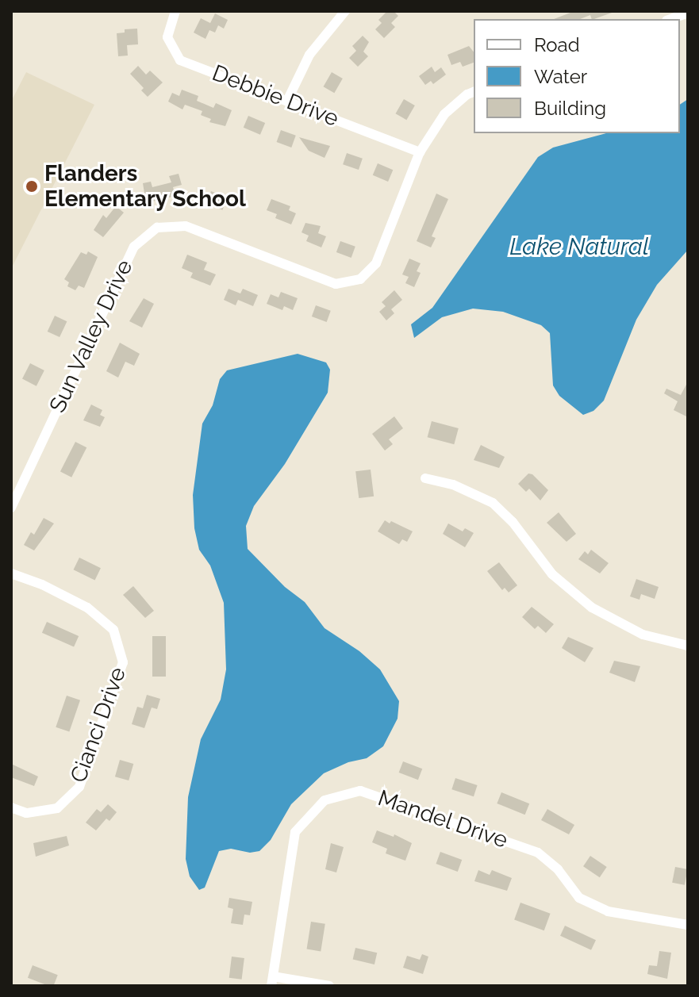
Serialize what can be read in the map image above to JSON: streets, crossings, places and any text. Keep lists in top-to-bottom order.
{
  "streets": {
    "street": [
      "Debbie Drive",
      "Sun Valley Drive",
      "Cianci Drive",
      "Mandel Drive"
    ]
  },
  "crossings": [
    ["Debbie Drive", "Sun Valley Drive"]
  ],
  "water": ["Lake Natural"],
  "places": ["Flanders Elementary School"],
  "legend": ["Road", "Water", "Building"]
}
